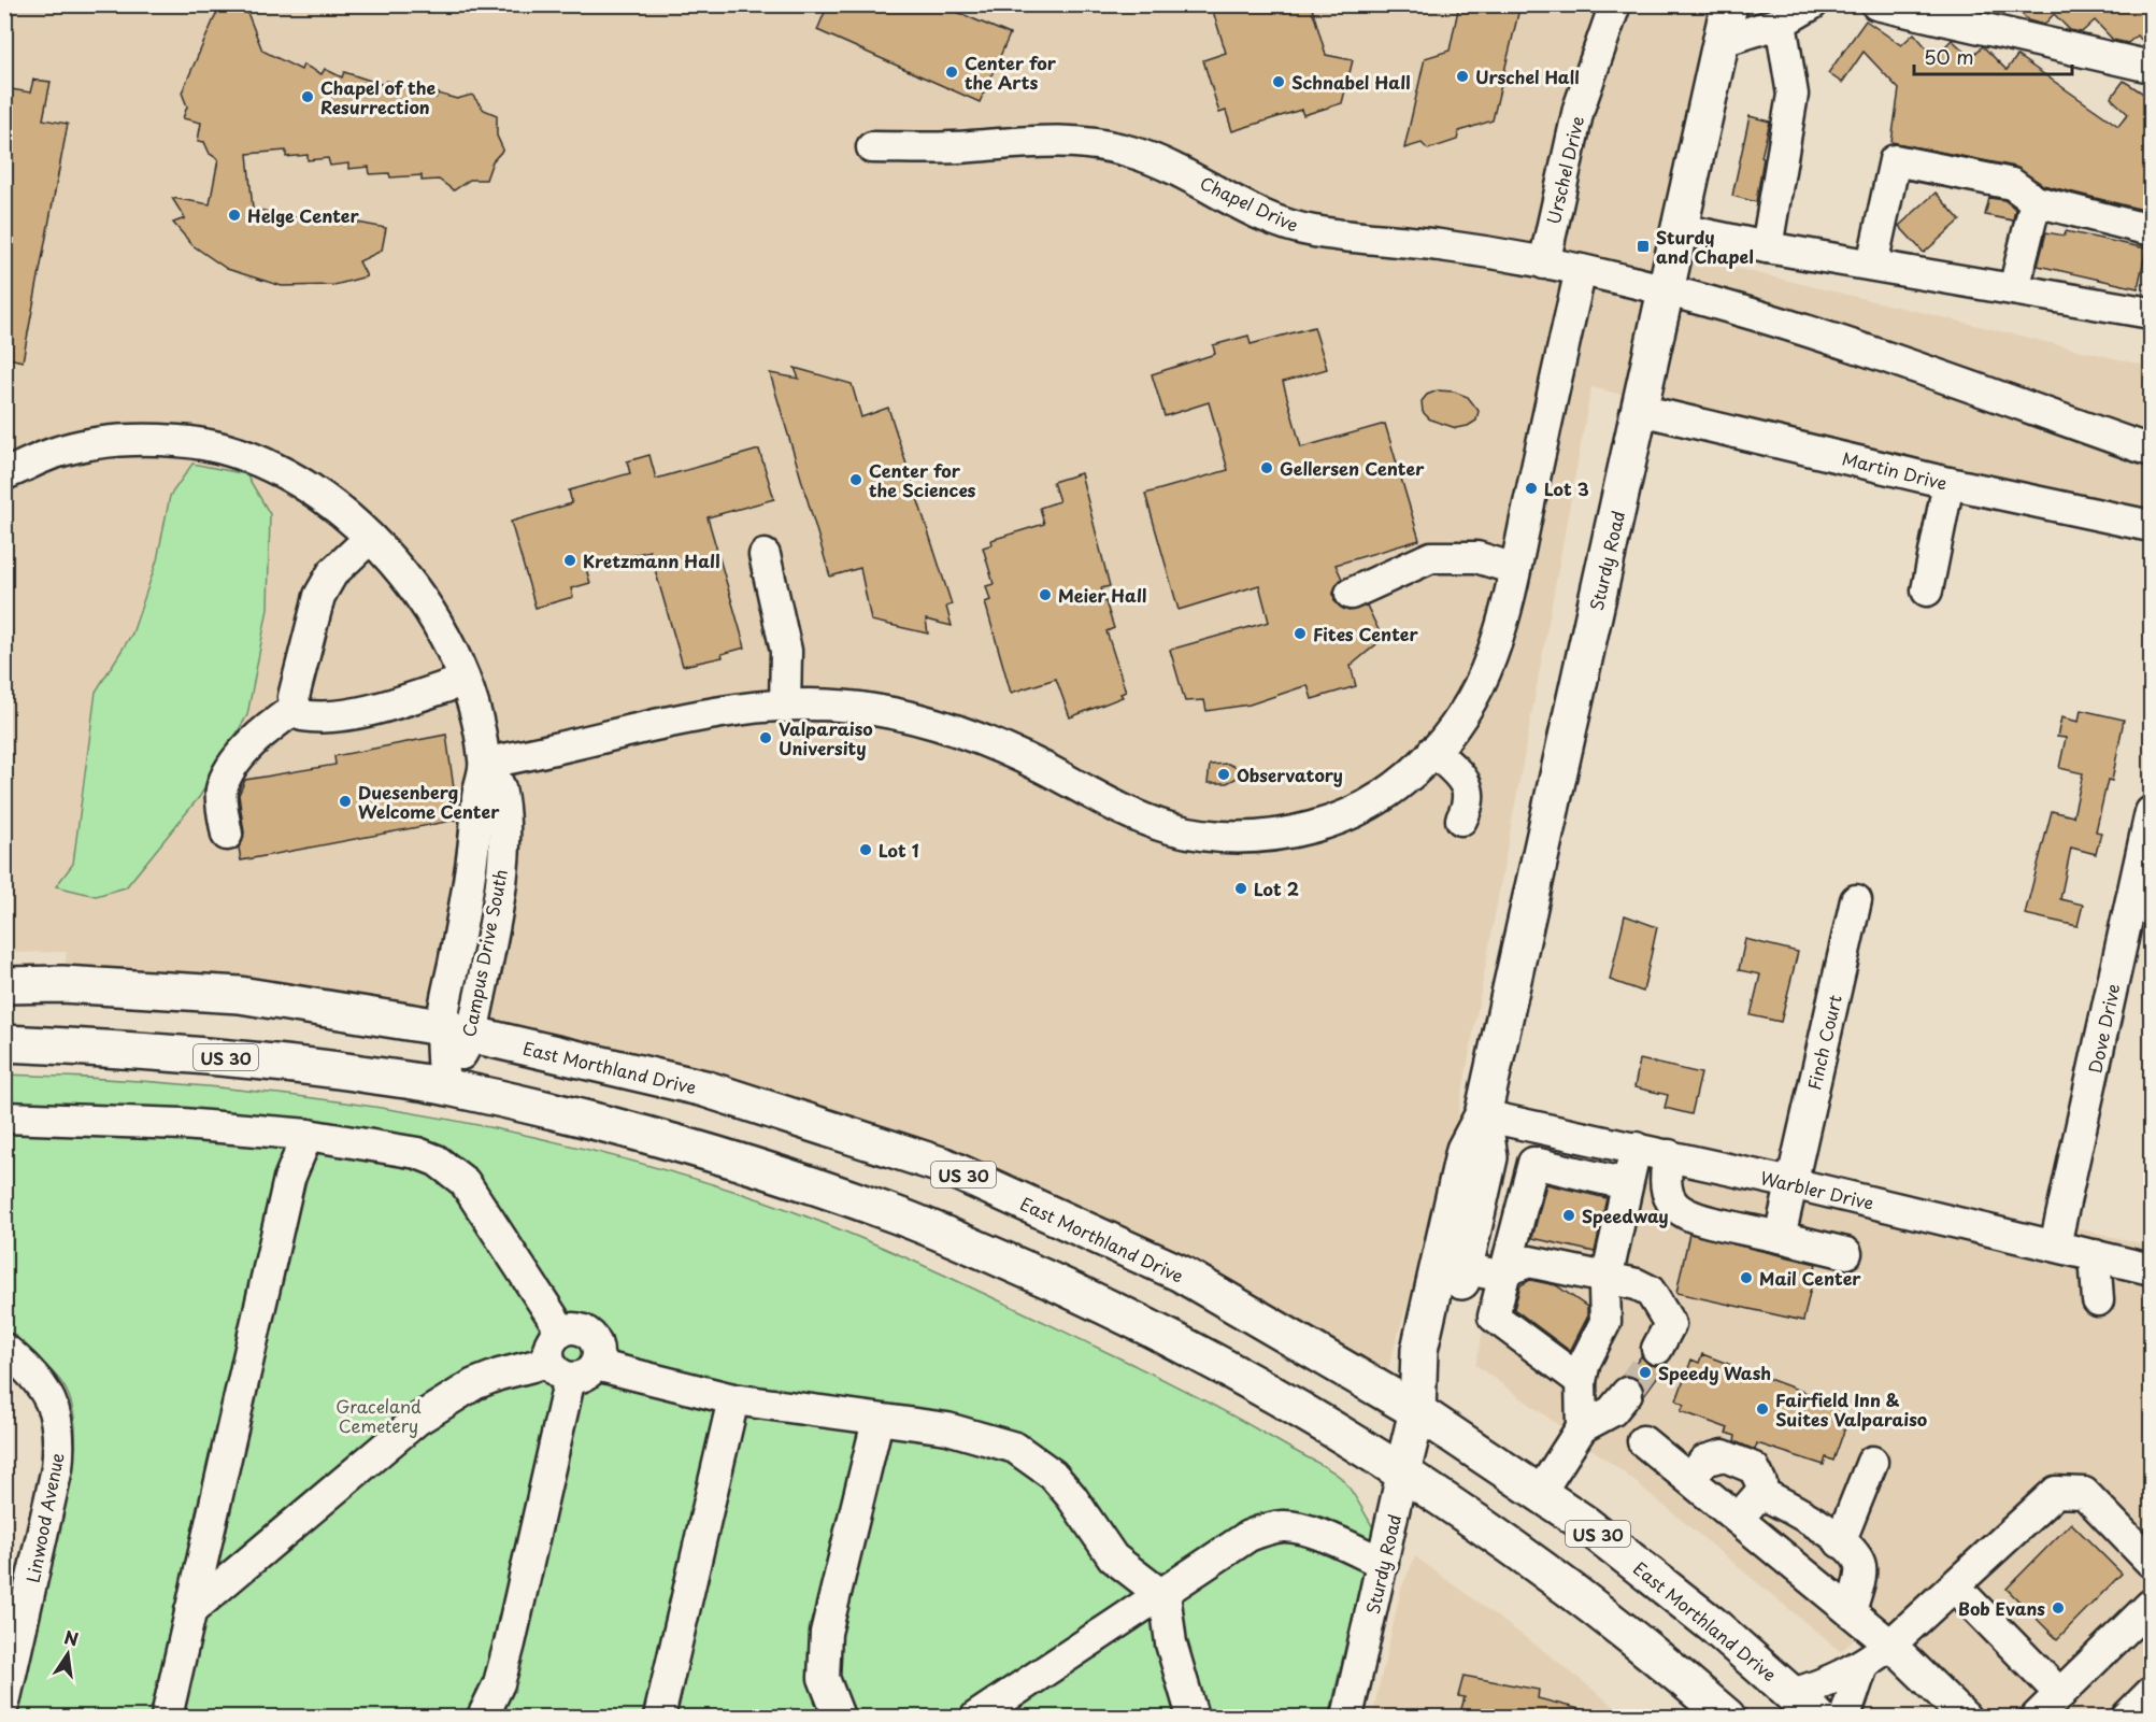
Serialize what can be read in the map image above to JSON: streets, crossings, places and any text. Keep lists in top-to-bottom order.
{
  "streets": {
    "main road": ["Sturdy Road", "US 30", "East Morthland Drive"],
    "street": [
      "Urschel Drive",
      "Chapel Drive",
      "Martin Drive",
      "Campus Drive South",
      "Dove Drive",
      "Finch Court",
      "Warbler Drive",
      "Linwood Avenue"
    ]
  },
  "crossings": [
    ["Urschel Drive", "Chapel Drive"],
    ["Chapel Drive", "Sturdy Road"],
    ["Martin Drive", "Sturdy Road"],
    ["Sturdy Road", "US 30"],
    ["Sturdy Road", "East Morthland Drive"],
    ["Sturdy Road", "Warbler Drive"],
    ["Campus Drive South", "US 30"],
    ["Campus Drive South", "East Morthland Drive"],
    ["Dove Drive", "Warbler Drive"],
    ["Finch Court", "Warbler Drive"]
  ],
  "parks": ["Graceland Cemetery"],
  "places": {
    "other": [
      "Center for the Arts",
      "Urschel Hall",
      "Schnabel Hall",
      "Chapel of the Resurrection",
      "Helge Center",
      "Gellersen Center",
      "Center for the Sciences",
      "Lot 3",
      "Kretzmann Hall",
      "Meier Hall",
      "Fites Center",
      "Valparaiso University",
      "Observatory",
      "Duesenberg Welcome Center",
      "Lot 1",
      "Lot 2",
      "Speedway",
      "Mail Center",
      "Speedy Wash",
      "Fairfield Inn & Suites Valparaiso",
      "Bob Evans"
    ],
    "transit": ["Sturdy and Chapel"]
  },
  "scale_bar": "50 m",
  "north": "top"
}
